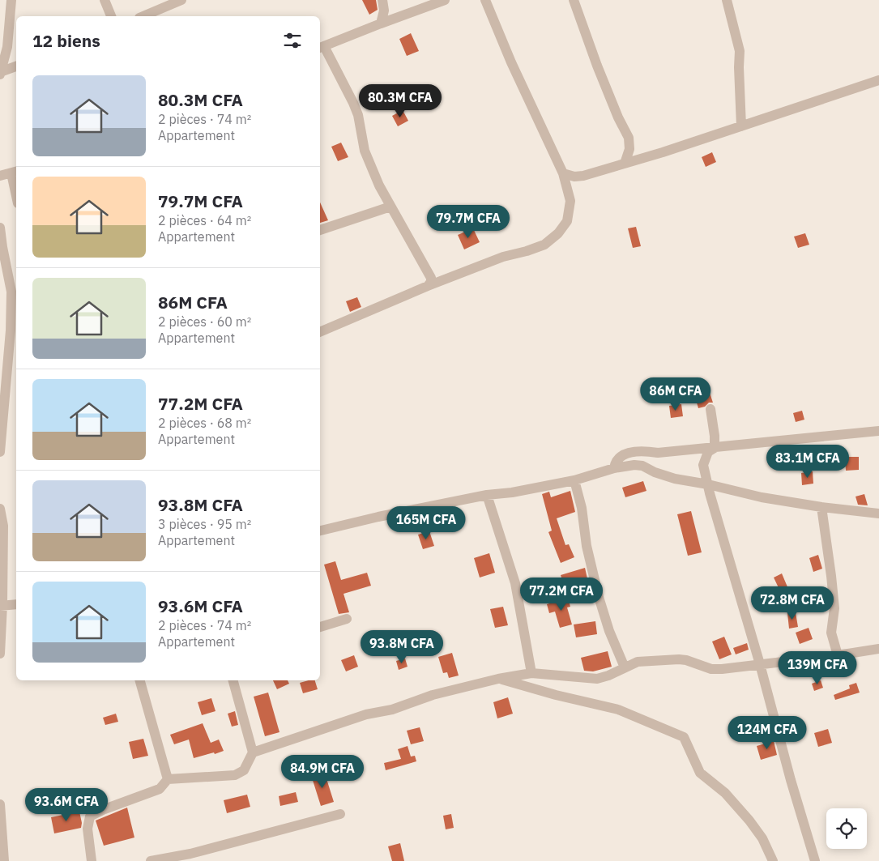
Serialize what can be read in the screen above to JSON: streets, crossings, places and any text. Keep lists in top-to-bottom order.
{
  "page": {
    "heading": "12 biens",
    "list": [
      {
        "name": "80.3M CFA",
        "note": "2 pièces · 74 m² · Appartement"
      },
      {
        "name": "79.7M CFA",
        "note": "2 pièces · 64 m² · Appartement"
      },
      {
        "name": "86M CFA",
        "note": "2 pièces · 60 m² · Appartement"
      },
      {
        "name": "77.2M CFA",
        "note": "2 pièces · 68 m² · Appartement"
      },
      {
        "name": "93.8M CFA",
        "note": "3 pièces · 95 m² · Appartement"
      },
      {
        "name": "93.6M CFA",
        "note": "2 pièces · 74 m² · Appartement"
      }
    ],
    "price": [
      "80.3M CFA",
      "79.7M CFA",
      "86M CFA",
      "83.1M CFA",
      "165M CFA",
      "77.2M CFA",
      "72.8M CFA",
      "93.8M CFA",
      "139M CFA",
      "124M CFA",
      "84.9M CFA",
      "93.6M CFA"
    ]
  }
}
